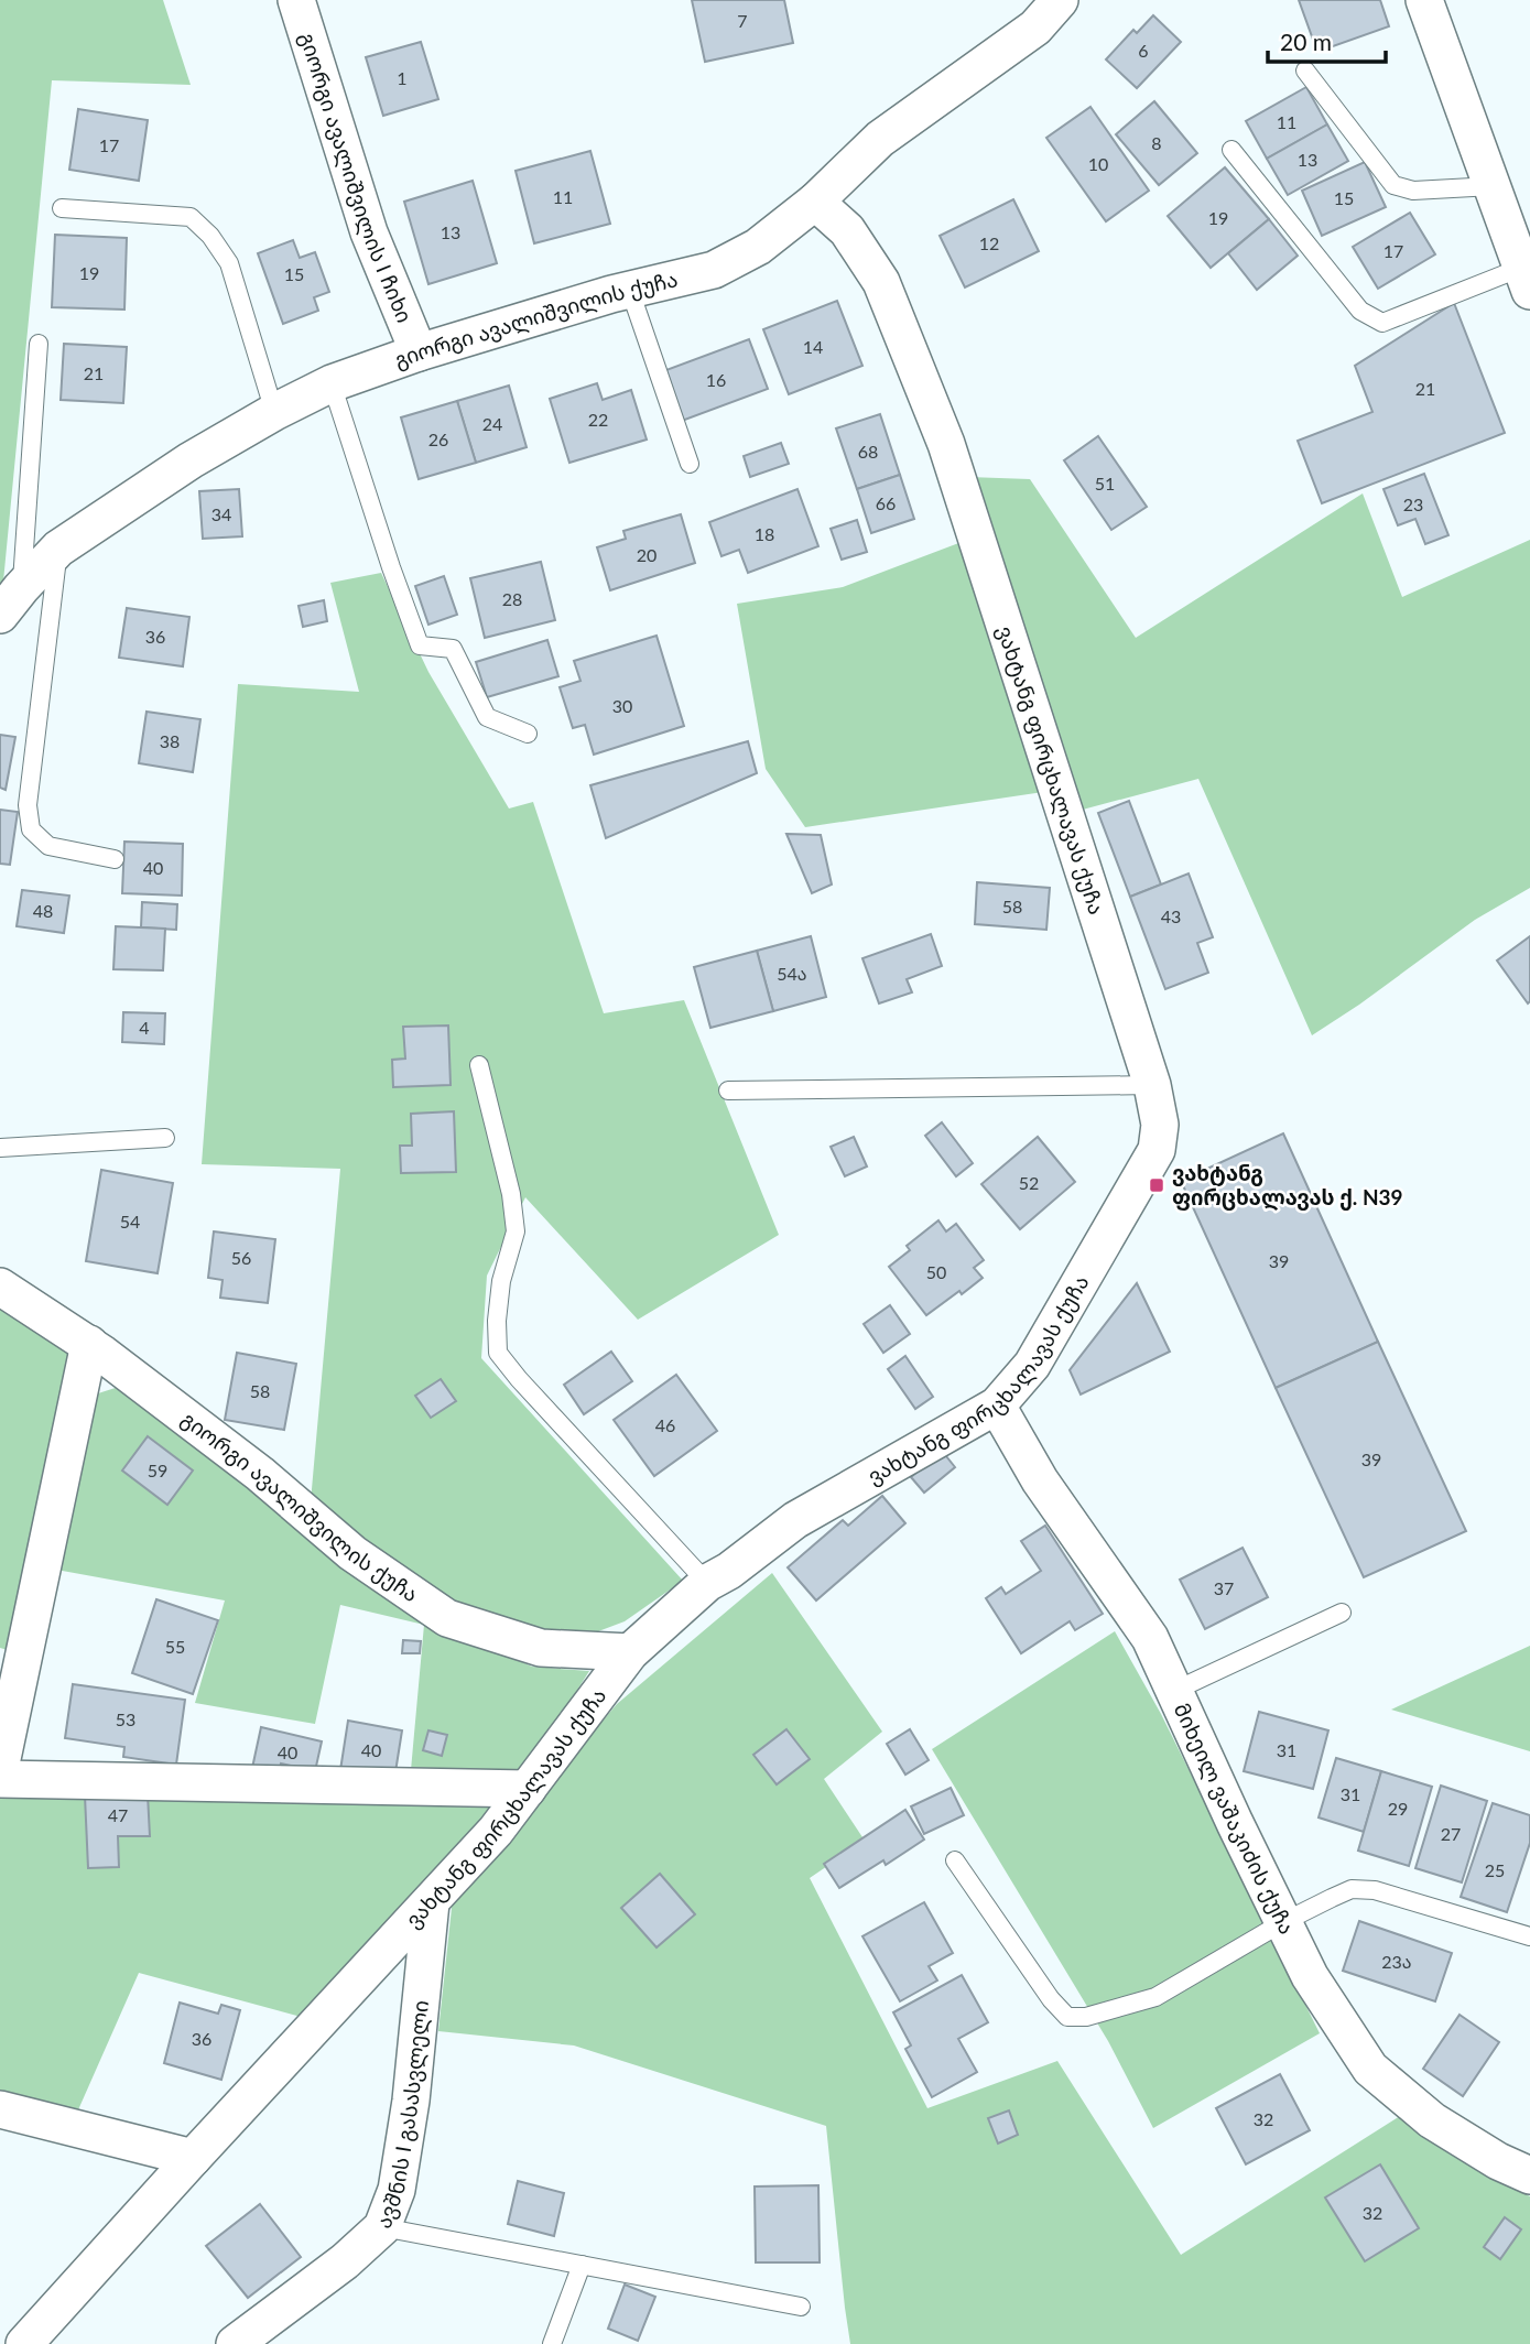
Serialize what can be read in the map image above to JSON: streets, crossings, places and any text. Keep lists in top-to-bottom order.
{
  "streets": {
    "street": [
      "გიორგი ავალიშვილის I ჩიხი",
      "გიორგი ავალიშვილის ქუჩა",
      "ვახტანგ ფირცხალავას ქუჩა",
      "მიხეილ ვაშაკიძის ქუჩა",
      "ავშნის I გასასვლელი"
    ]
  },
  "crossings": [
    ["გიორგი ავალიშვილის I ჩიხი", "გიორგი ავალიშვილის ქუჩა"],
    ["გიორგი ავალიშვილის ქუჩა", "ვახტანგ ფირცხალავას ქუჩა"],
    ["ვახტანგ ფირცხალავას ქუჩა", "მიხეილ ვაშაკიძის ქუჩა"],
    ["ვახტანგ ფირცხალავას ქუჩა", "ავშნის I გასასვლელი"]
  ],
  "places": {
    "transit": ["ვახტანგ ფირცხალავას ქ. N39"]
  },
  "house_numbers": [
    "7",
    "6",
    "1",
    "11",
    "8",
    "17",
    "13",
    "10",
    "11",
    "15",
    "19",
    "13",
    "12",
    "17",
    "19",
    "15",
    "14",
    "21",
    "16",
    "21",
    "22",
    "24",
    "26",
    "68",
    "51",
    "66",
    "23",
    "34",
    "18",
    "20",
    "28",
    "36",
    "30",
    "38",
    "40",
    "58",
    "48",
    "43",
    "54ა",
    "4",
    "52",
    "54",
    "56",
    "39",
    "50",
    "58",
    "46",
    "39",
    "59",
    "37",
    "55",
    "53",
    "40",
    "31",
    "40",
    "31",
    "29",
    "47",
    "27",
    "25",
    "23ა",
    "36",
    "32",
    "32"
  ],
  "scale_bar": "20 m"
}
